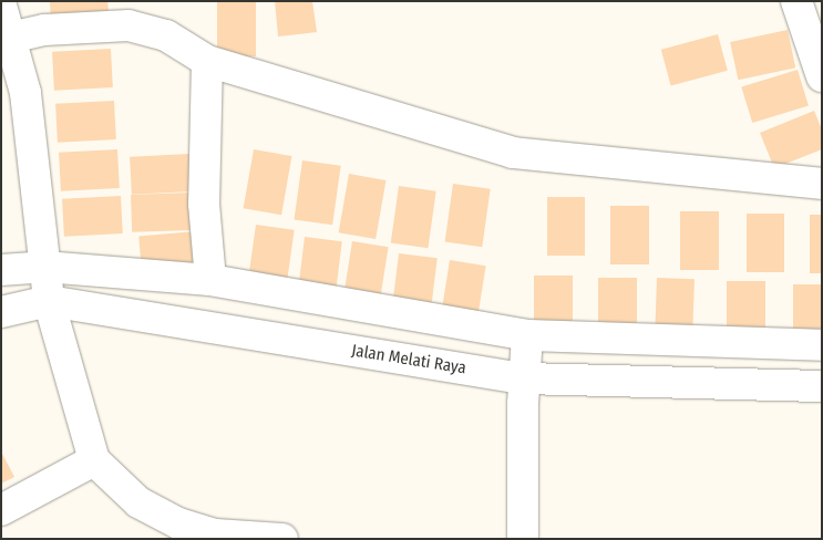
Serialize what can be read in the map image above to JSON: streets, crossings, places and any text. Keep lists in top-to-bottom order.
{
  "streets": {
    "street": ["Jalan Melati Raya"]
  }
}
